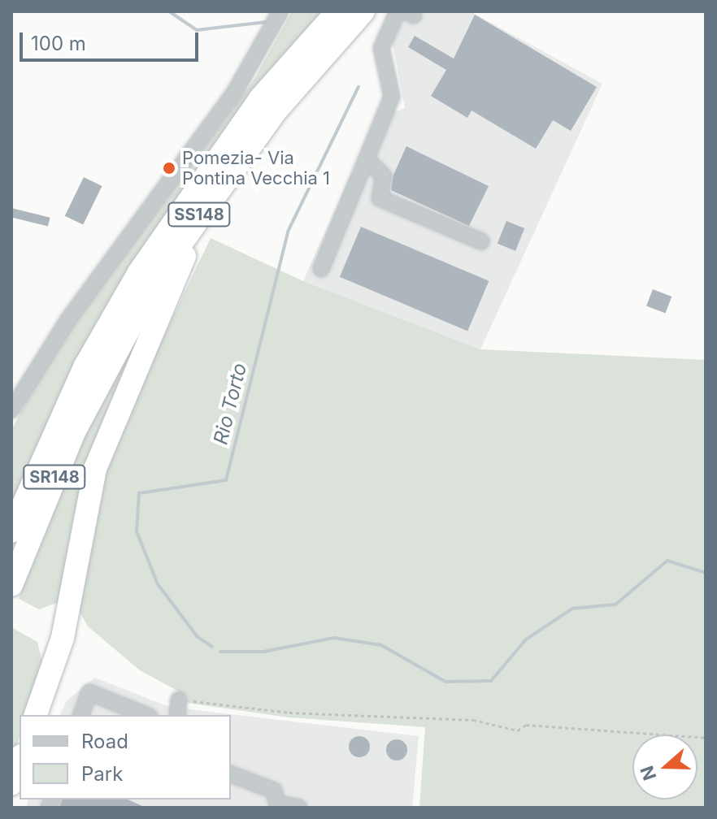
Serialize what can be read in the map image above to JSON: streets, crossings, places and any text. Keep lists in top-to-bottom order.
{
  "streets": {
    "highway": ["SS148", "SR148"]
  },
  "crossings": [
    ["SS148", "SR148"]
  ],
  "water": ["Rio Torto"],
  "places": ["Pomezia- Via Pontina Vecchia 1"],
  "legend": ["Road", "Park"],
  "scale_bar": "100 m",
  "north": "left"
}
